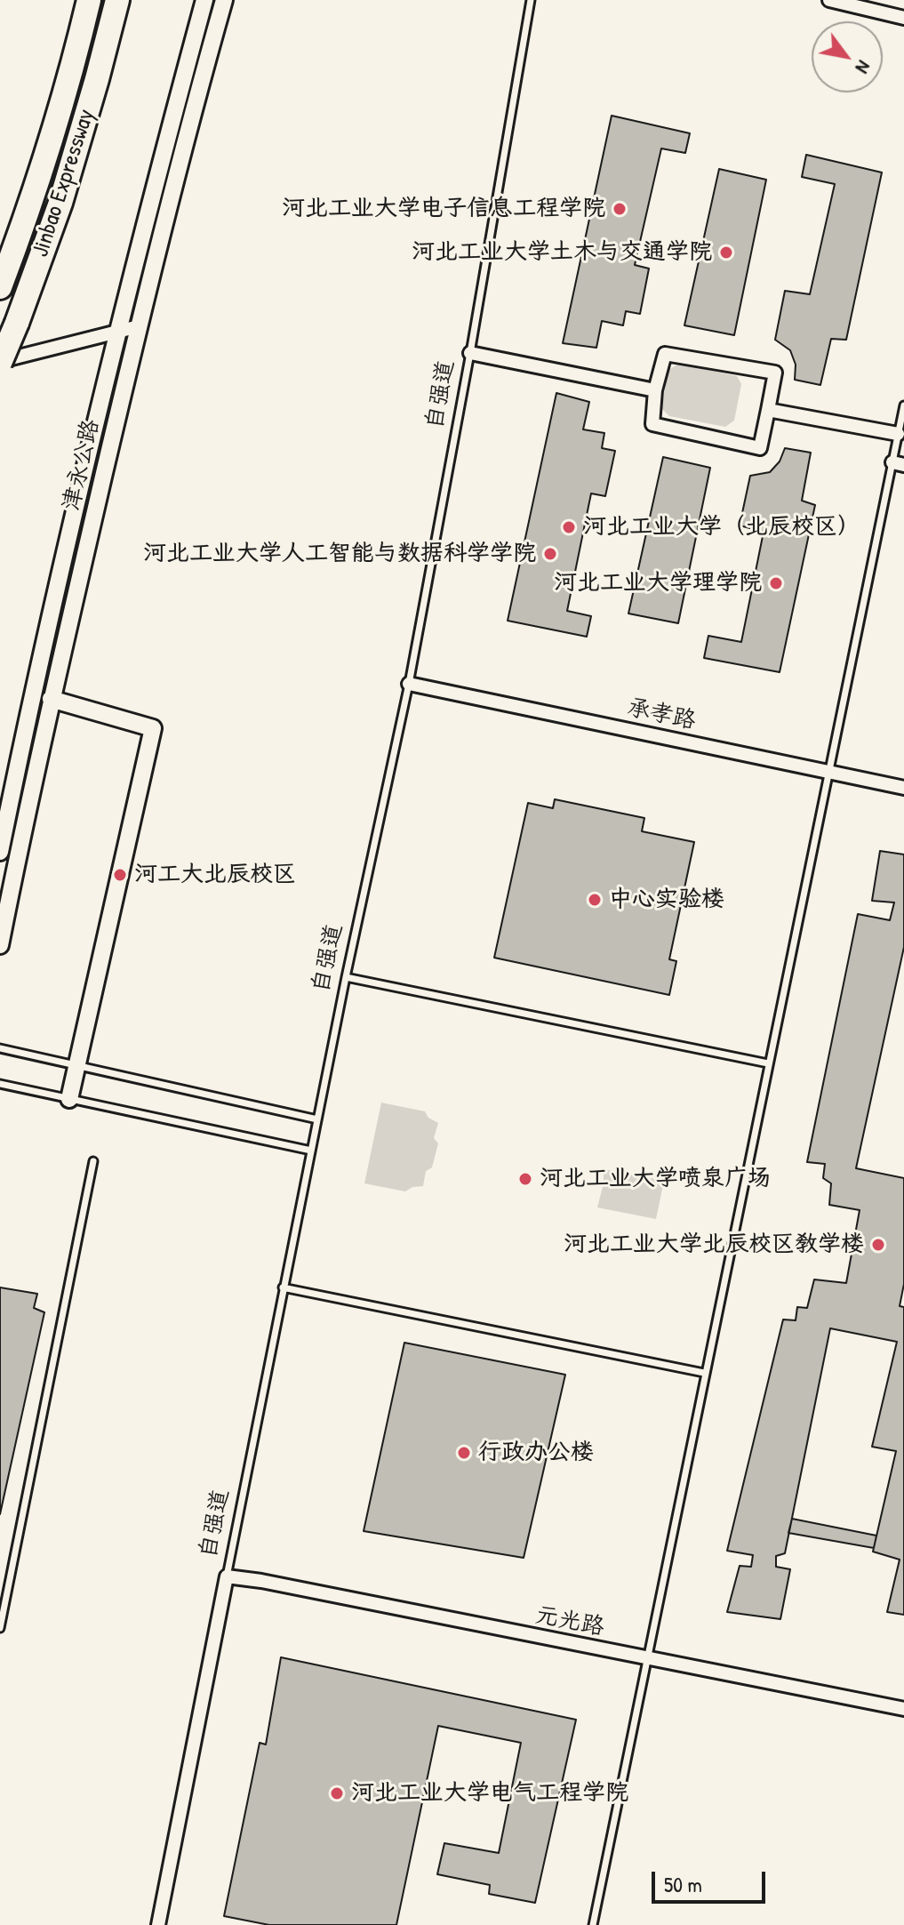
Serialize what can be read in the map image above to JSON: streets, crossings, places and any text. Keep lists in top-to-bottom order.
{
  "streets": {
    "highway": ["Jinbao Expressway"],
    "street": [
      "自强道",
      "津永公路",
      "承孝路",
      "元光路"
    ]
  },
  "crossings": [
    ["自强道", "承孝路"],
    ["自强道", "元光路"]
  ],
  "places": [
    "河北工业大学电子信息工程学院",
    "河北工业大学土木与交通学院",
    "河北工业大学（北辰校区）",
    "河北工业大学人工智能与数据科学学院",
    "河北工业大学理学院",
    "河工大北辰校区",
    "中心实验楼",
    "河北工业大学喷泉广场",
    "河北工业大学北辰校区教学楼",
    "行政办公楼",
    "河北工业大学电气工程学院"
  ],
  "scale_bar": "50 m",
  "north": "bottom right"
}
